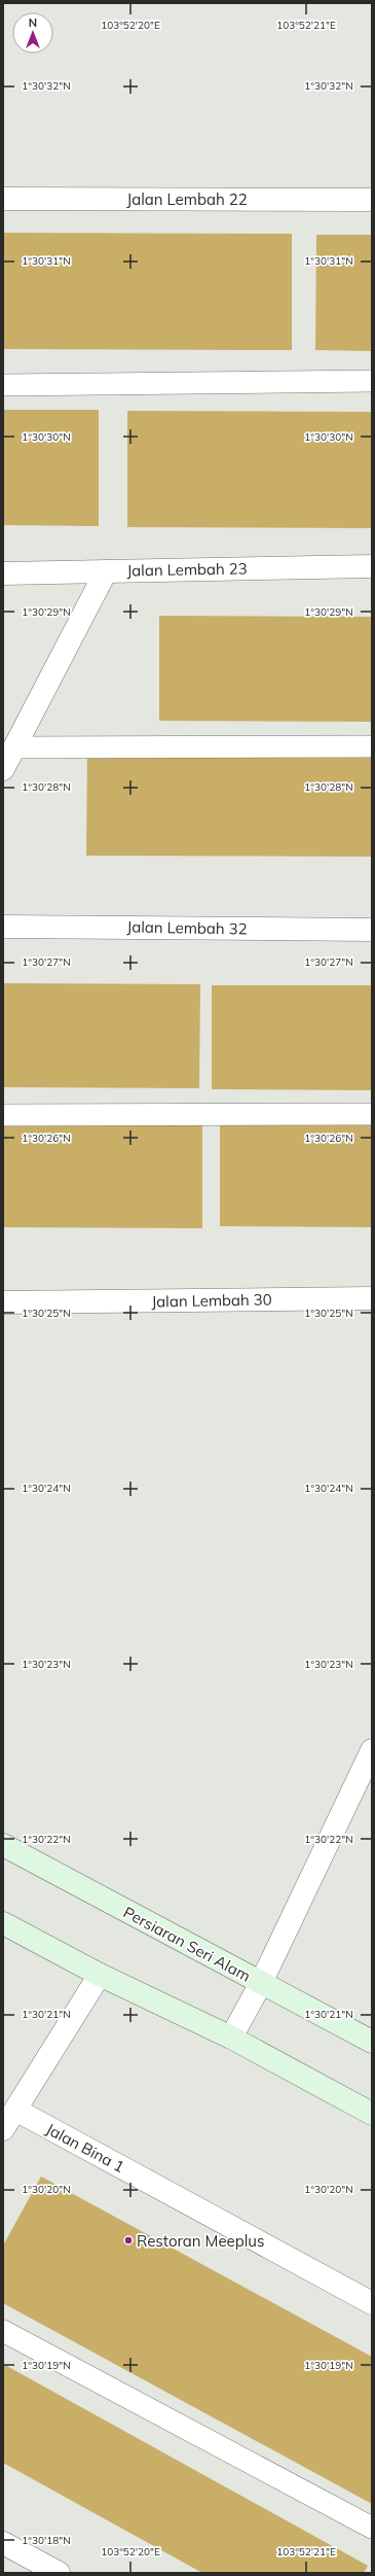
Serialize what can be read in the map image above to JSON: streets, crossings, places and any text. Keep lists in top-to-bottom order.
{
  "streets": {
    "main road": ["Persiaran Seri Alam"],
    "street": [
      "Jalan Lembah 22",
      "Jalan Lembah 23",
      "Jalan Lembah 32",
      "Jalan Lembah 30",
      "Jalan Bina 1"
    ]
  },
  "places": ["Restoran Meeplus"],
  "north": "top",
  "coordinates": [
    "103°52'20\"E",
    "103°52'21\"E",
    "1°30'32\"N",
    "1°30'31\"N",
    "1°30'30\"N",
    "1°30'29\"N",
    "1°30'28\"N",
    "1°30'27\"N",
    "1°30'26\"N",
    "1°30'25\"N",
    "1°30'24\"N",
    "1°30'23\"N",
    "1°30'22\"N",
    "1°30'21\"N",
    "1°30'20\"N",
    "1°30'19\"N",
    "1°30'18\"N"
  ]
}
